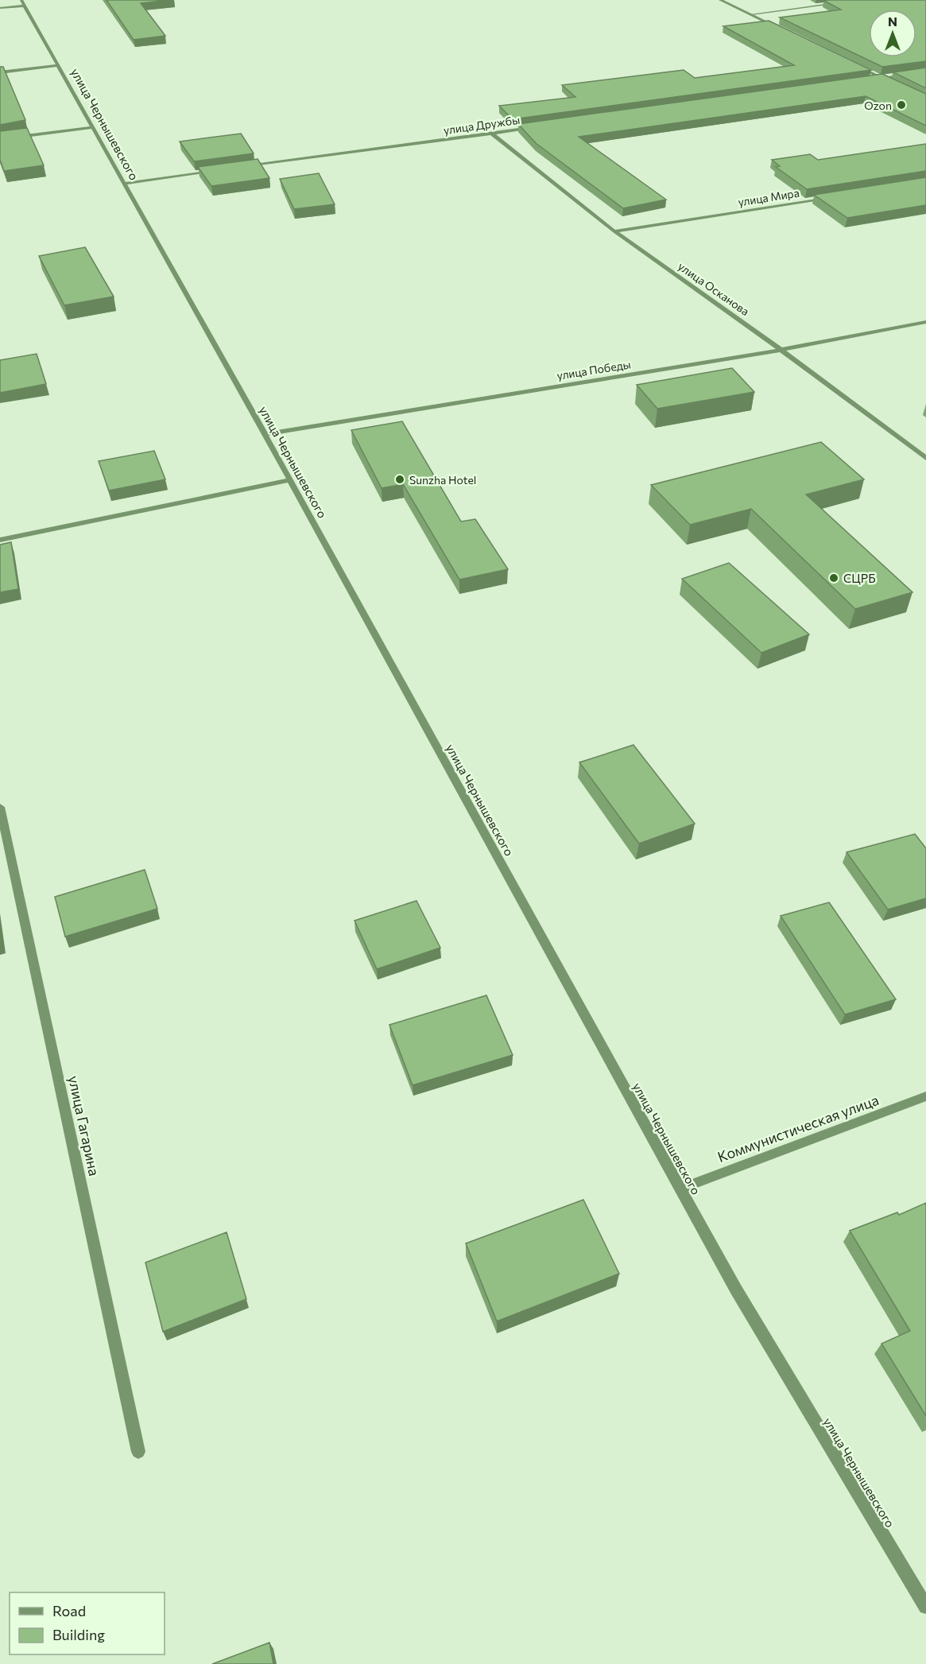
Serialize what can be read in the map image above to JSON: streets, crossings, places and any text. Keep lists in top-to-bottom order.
{
  "streets": {
    "street": [
      "улица Чернышевского",
      "улица Дружбы",
      "улица Мира",
      "улица Осканова",
      "улица Победы",
      "улица Гагарина",
      "Коммунистическая улица"
    ]
  },
  "crossings": [
    ["улица Чернышевского", "улица Победы"],
    ["улица Чернышевского", "Коммунистическая улица"],
    ["улица Дружбы", "улица Осканова"],
    ["улица Мира", "улица Осканова"],
    ["улица Осканова", "улица Победы"]
  ],
  "places": ["Ozon", "Sunzha Hotel", "СЦРБ"],
  "legend": ["Road", "Building"],
  "north": "top"
}
